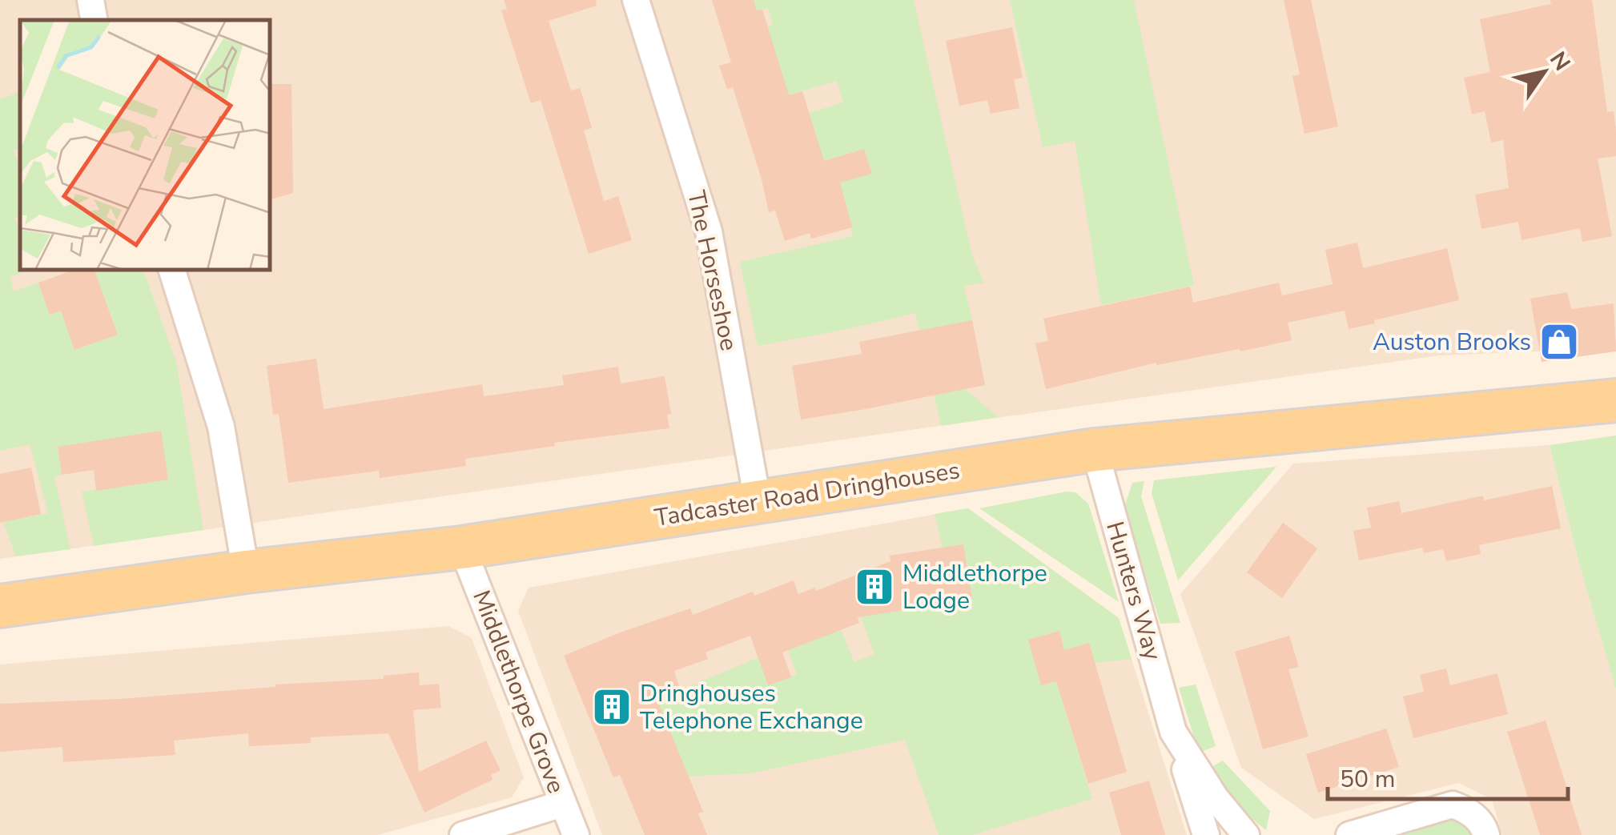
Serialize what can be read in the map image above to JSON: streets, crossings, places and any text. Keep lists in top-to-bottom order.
{
  "streets": {
    "main road": ["Tadcaster Road Dringhouses"],
    "street": ["The Horseshoe", "Hunters Way", "Middlethorpe Grove"]
  },
  "crossings": [
    ["The Horseshoe", "Tadcaster Road Dringhouses"],
    ["Tadcaster Road Dringhouses", "Hunters Way"],
    ["Tadcaster Road Dringhouses", "Middlethorpe Grove"]
  ],
  "places": {
    "shop": ["Auston Brooks"],
    "building": ["Middlethorpe Lodge", "Dringhouses Telephone Exchange"]
  },
  "scale_bar": "50 m",
  "north": "top right"
}
